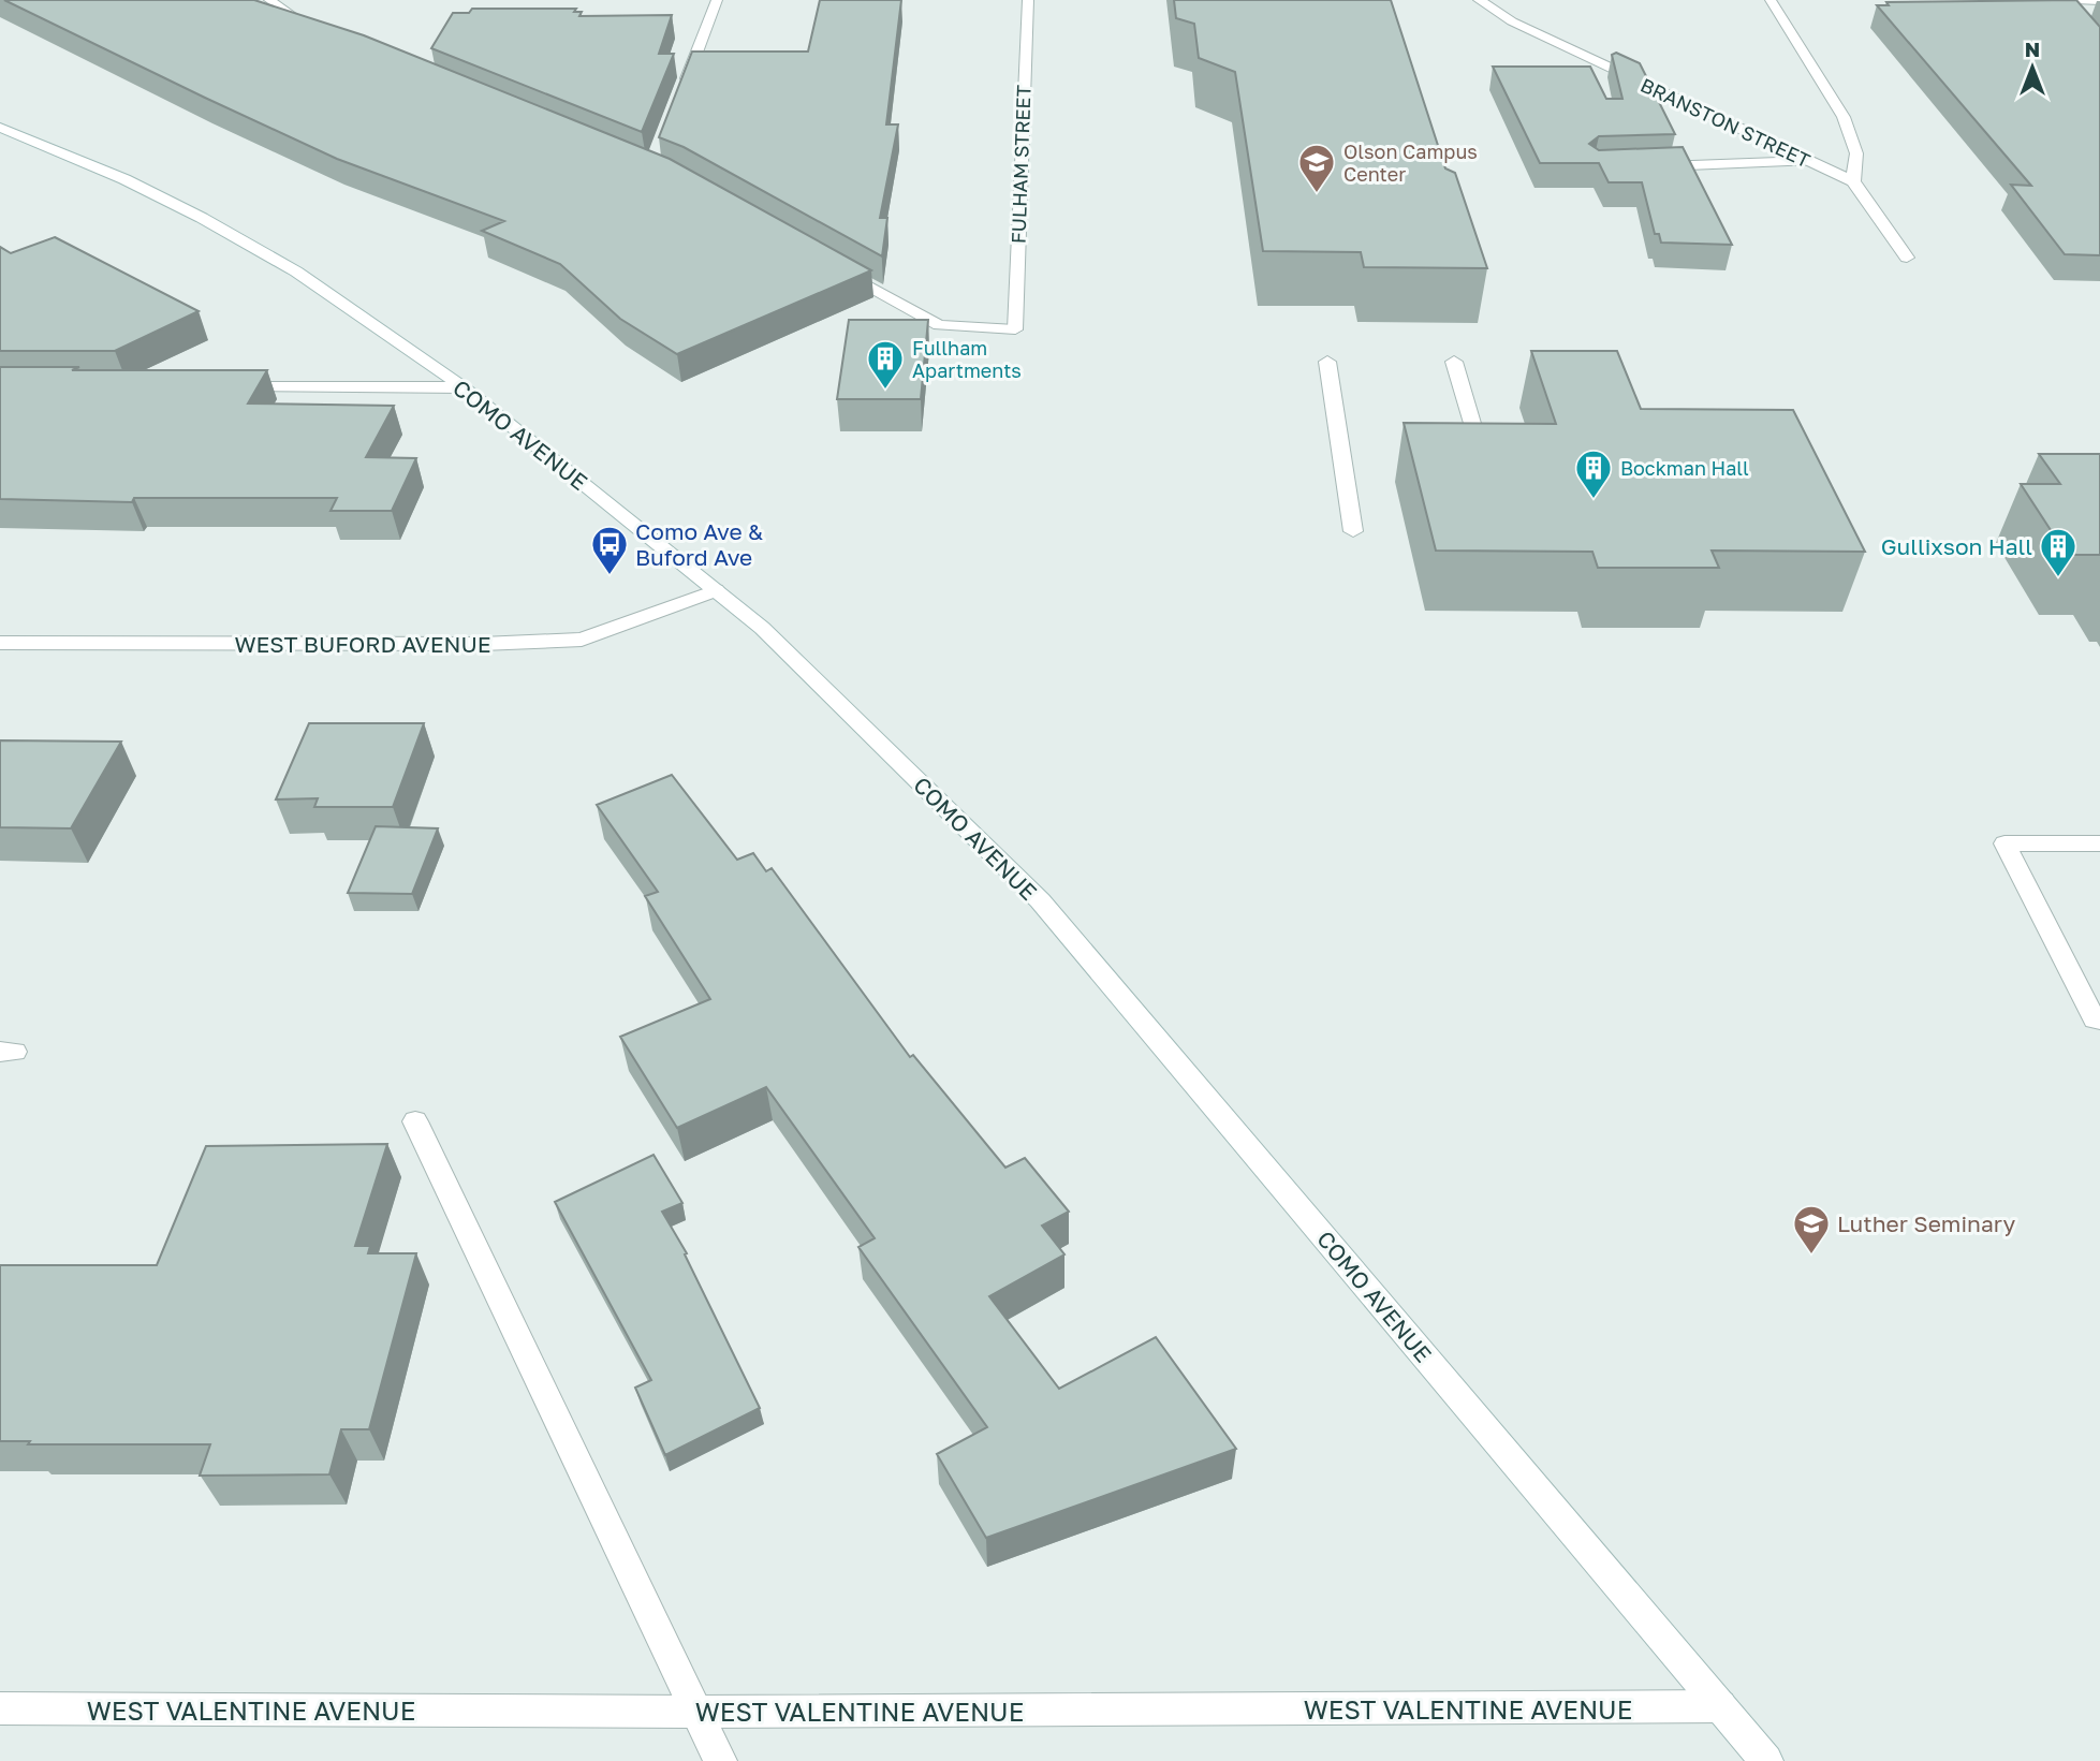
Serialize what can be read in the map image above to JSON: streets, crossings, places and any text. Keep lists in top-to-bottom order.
{
  "streets": {
    "street": [
      "BRANSTON STREET",
      "FULHAM STREET",
      "COMO AVENUE",
      "WEST BUFORD AVENUE",
      "WEST VALENTINE AVENUE"
    ]
  },
  "crossings": [
    ["COMO AVENUE", "WEST BUFORD AVENUE"],
    ["COMO AVENUE", "WEST VALENTINE AVENUE"]
  ],
  "places": {
    "school or university": ["Olson Campus Center", "Luther Seminary"],
    "building": ["Fullham Apartments", "Bockman Hall", "Gullixson Hall"],
    "bus stop": ["Como Ave & Buford Ave"]
  },
  "north": "top"
}
